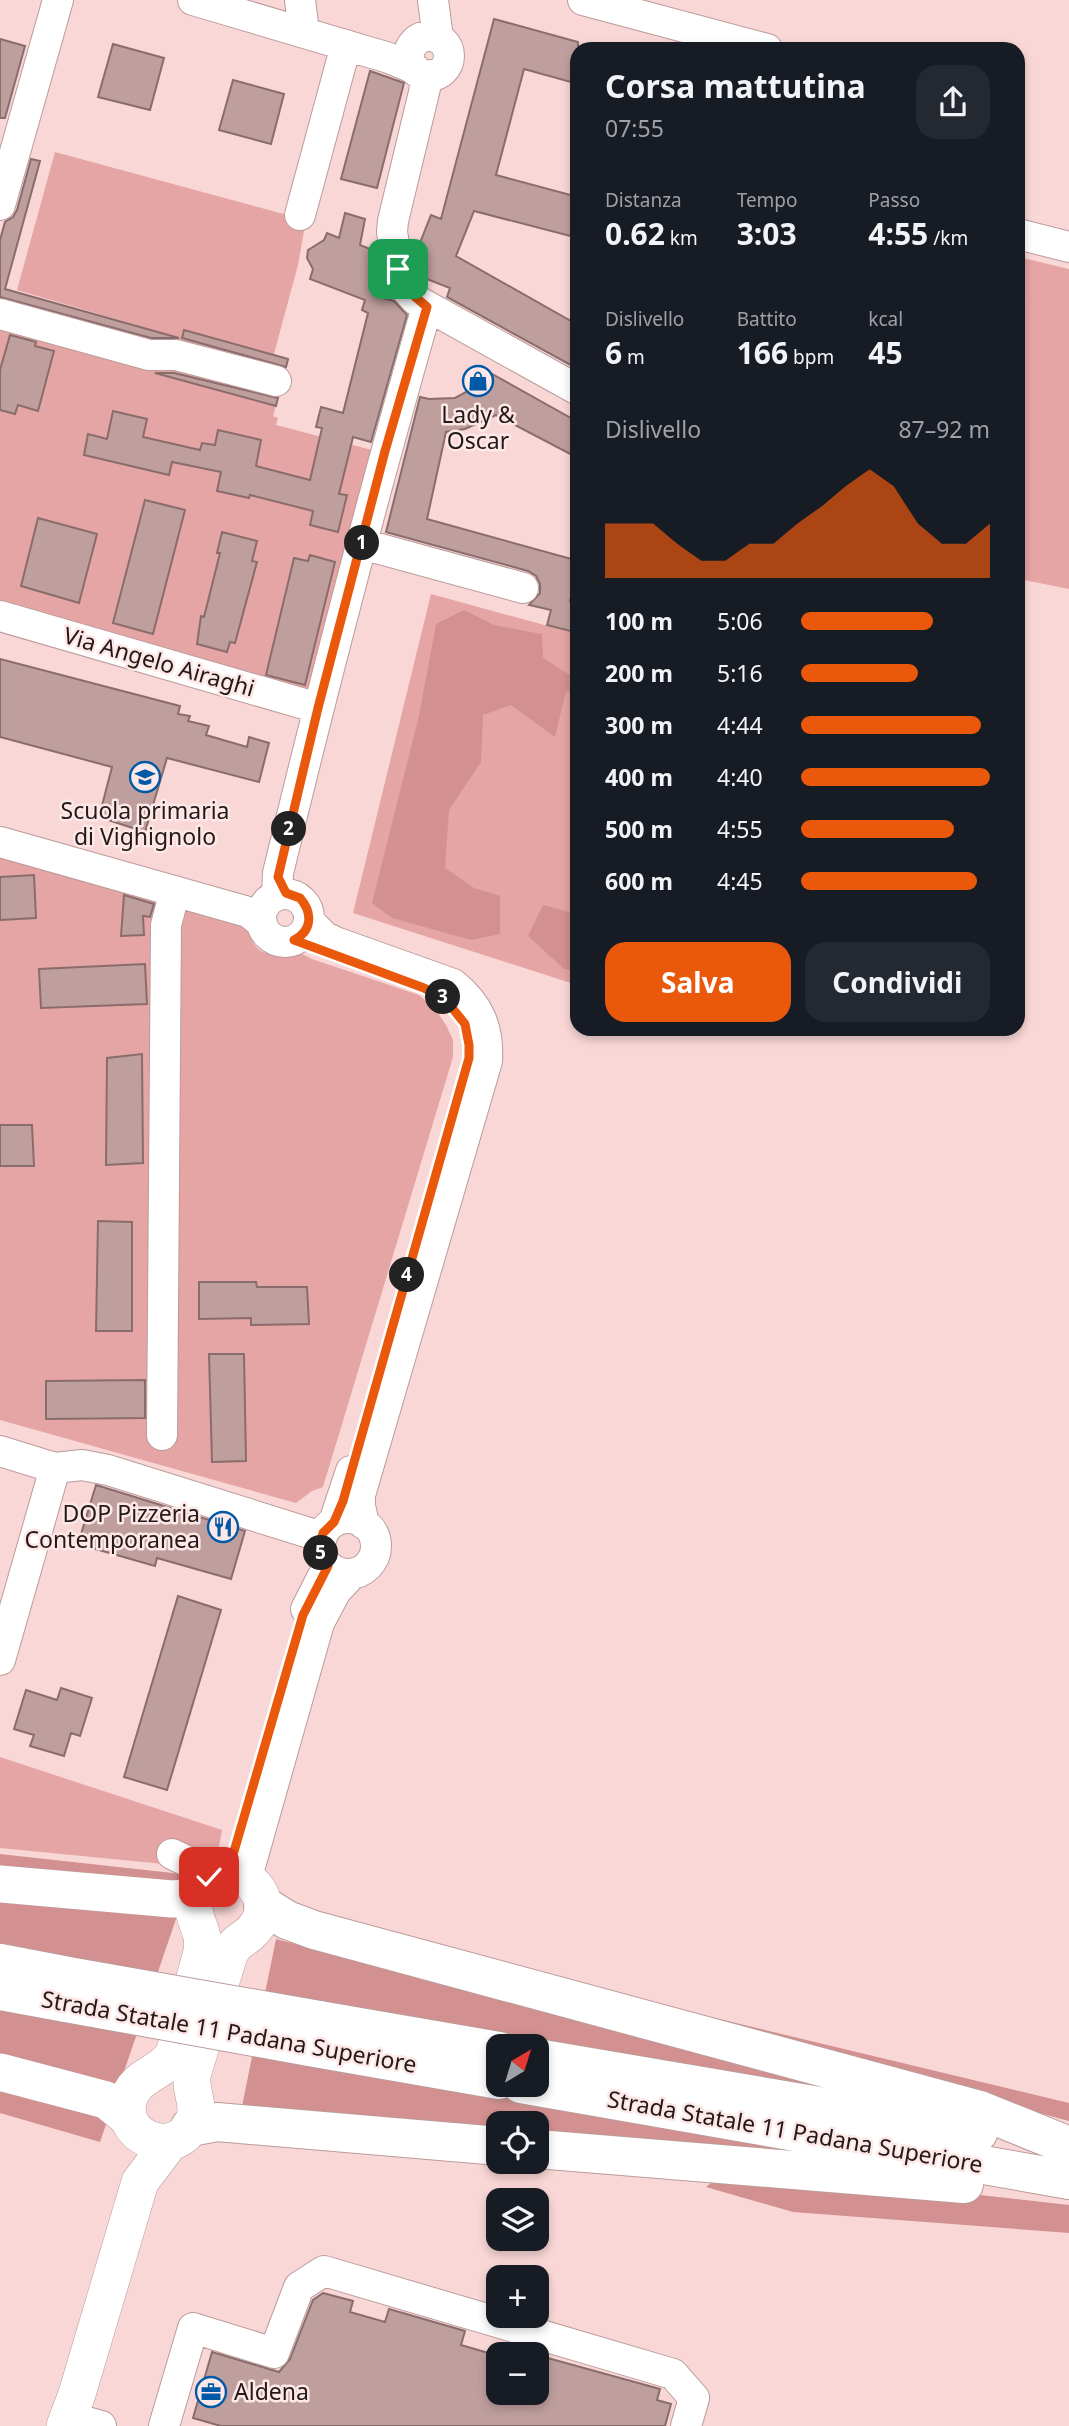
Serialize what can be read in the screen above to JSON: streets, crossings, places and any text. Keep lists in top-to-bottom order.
{
  "streets": {
    "highway": ["Strada Statale 11 Padana Superiore"],
    "street": ["Via Angelo Airaghi"]
  },
  "places": {
    "shop": ["Lady & Oscar"],
    "school or university": ["Scuola primaria di Vighignolo"],
    "restaurant": ["DOP Pizzeria Contemporanea"],
    "office": ["Aldena"]
  },
  "north": "top right",
  "page": {
    "heading": ["Corsa mattutina", "07:55"],
    "stats": [
      ["Distanza", "0.62 km"],
      ["Tempo", "3:03"],
      ["Passo", "4:55 /km"],
      ["Dislivello", "6 m"],
      ["Battito", "166 bpm"],
      ["kcal", "45"]
    ],
    "chart": ["Dislivello", "87–92 m"],
    "pins": [
      "1",
      "2",
      "3",
      "4",
      "5"
    ],
    "list": [
      {
        "name": "100 m",
        "note": "5:06"
      },
      {
        "name": "200 m",
        "note": "5:16"
      },
      {
        "name": "300 m",
        "note": "4:44"
      },
      {
        "name": "400 m",
        "note": "4:40"
      },
      {
        "name": "500 m",
        "note": "4:55"
      },
      {
        "name": "600 m",
        "note": "4:45"
      }
    ],
    "buttons": ["Salva", "Condividi"],
    "map_buttons": ["+", "−"]
  }
}
